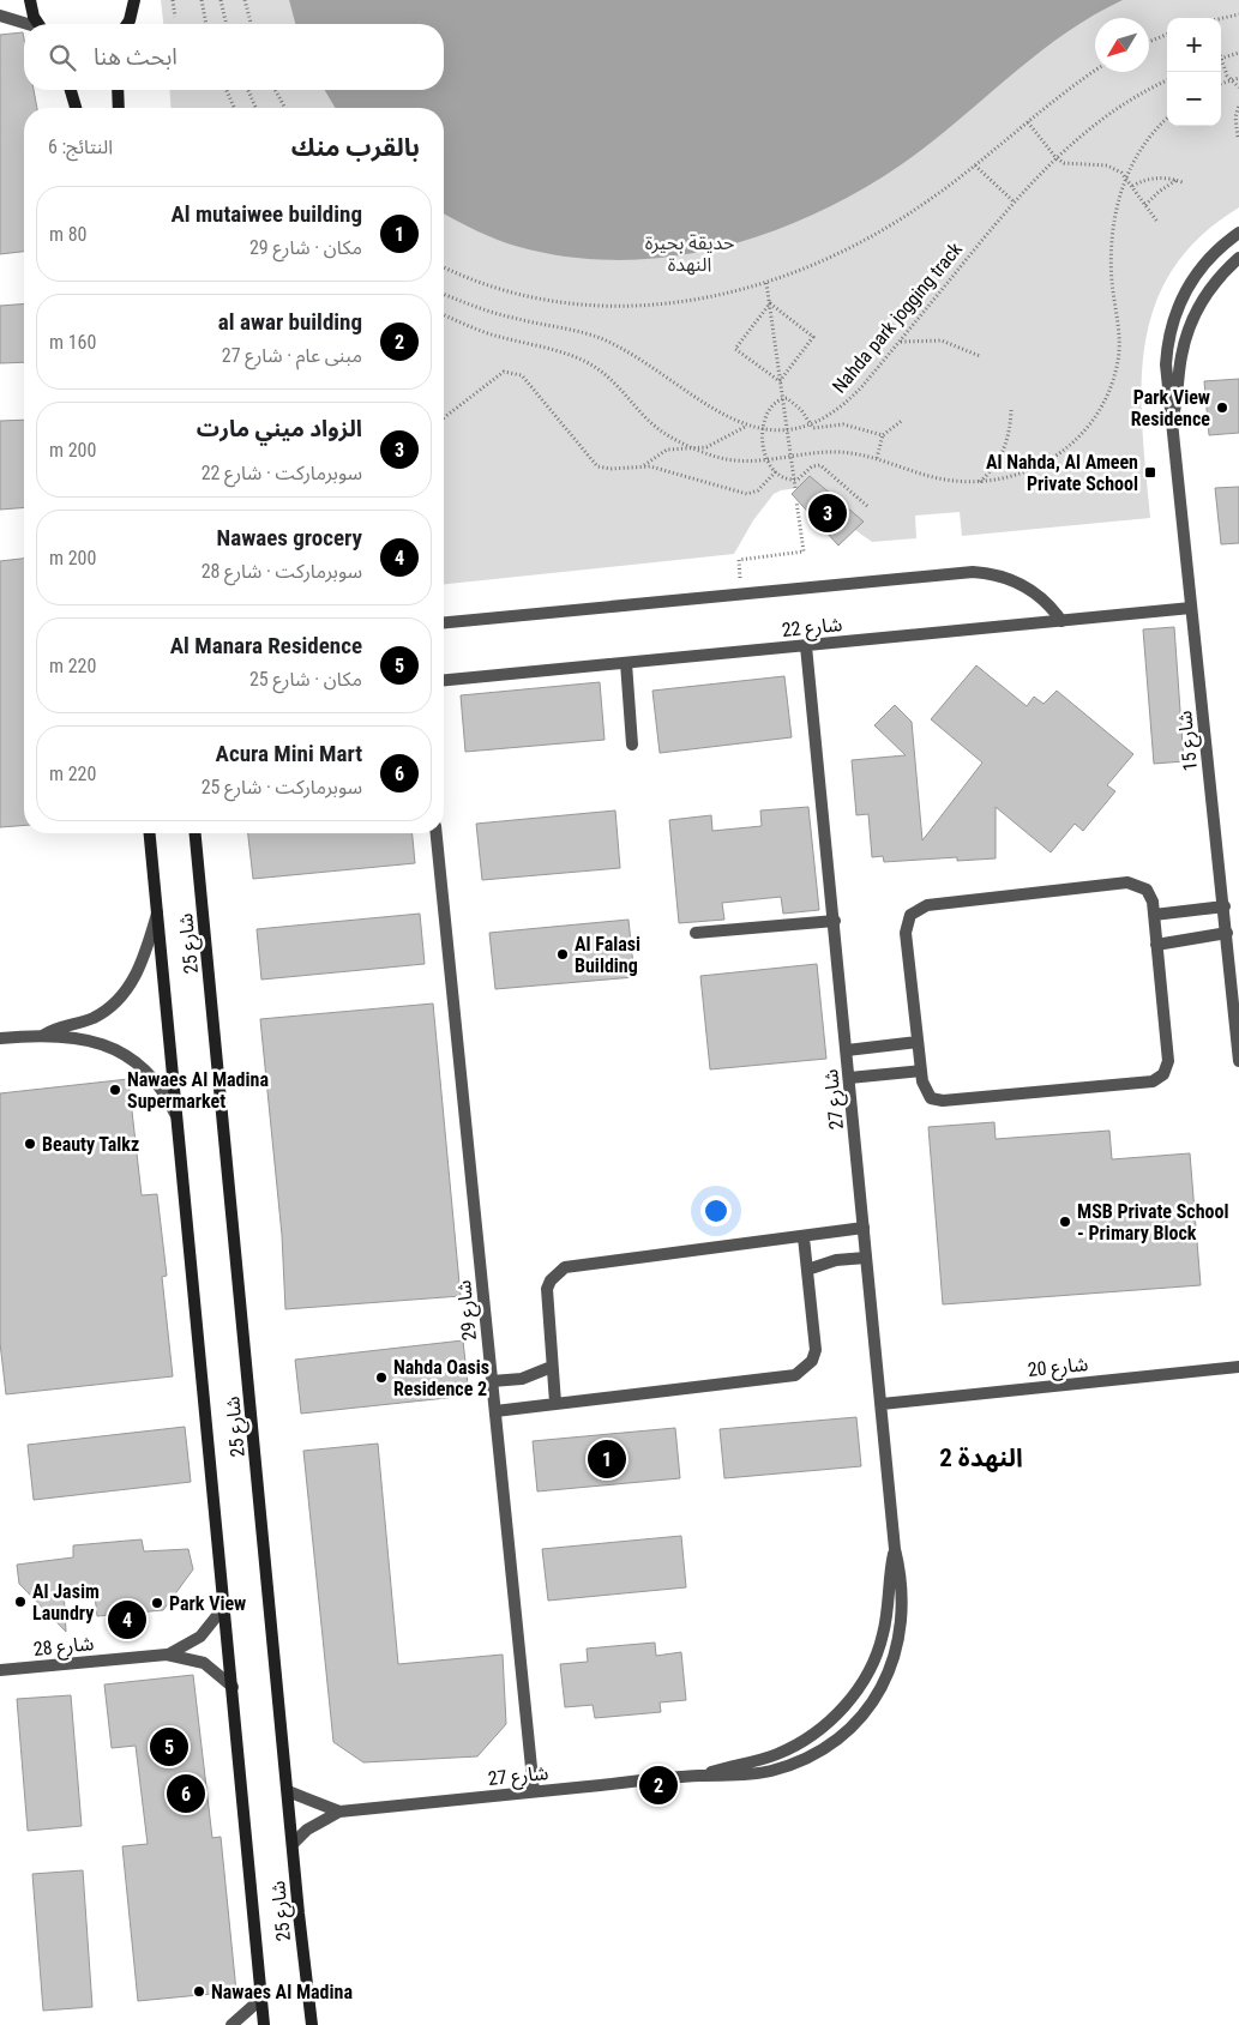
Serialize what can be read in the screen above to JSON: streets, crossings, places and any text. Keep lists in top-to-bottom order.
{
  "streets": {
    "street": [
      "شارع 22",
      "شارع 15",
      "شارع 25",
      "شارع 27",
      "شارع 29",
      "شارع 20",
      "شارع 28"
    ],
    "path": ["Nahda park jogging track"]
  },
  "crossings": [
    ["شارع 22", "شارع 15"],
    ["شارع 22", "شارع 27"],
    ["شارع 25", "شارع 27"],
    ["شارع 25", "شارع 28"],
    ["شارع 27", "شارع 29"],
    ["شارع 27", "شارع 20"]
  ],
  "districts": ["النهدة 2"],
  "parks": ["حديقة بحيرة النهدة"],
  "places": {
    "other": [
      "Park View Residence",
      "Al Falasi Building",
      "Nawaes Al Madina Supermarket",
      "Beauty Talkz",
      "MSB Private School - Primary Block",
      "Nahda Oasis Residence 2",
      "Al Jasim Laundry",
      "Park View",
      "Nawaes Al Madina"
    ],
    "transit": ["Al Nahda, Al Ameen Private School"]
  },
  "north": "bottom left",
  "page": {
    "map_buttons": ["+", "−"],
    "search": "ابحث هنا",
    "heading": ["بالقرب منك", "النتائج: 6"],
    "list": [
      {
        "mark": "1",
        "name": "Al mutaiwee building",
        "note": "مكان · شارع 29",
        "value": "80 m"
      },
      {
        "mark": "2",
        "name": "al awar building",
        "note": "مبنى عام · شارع 27",
        "value": "160 m"
      },
      {
        "mark": "3",
        "name": "الزواد ميني مارت",
        "note": "سوبرماركت · شارع 22",
        "value": "200 m"
      },
      {
        "mark": "4",
        "name": "Nawaes grocery",
        "note": "سوبرماركت · شارع 28",
        "value": "200 m"
      },
      {
        "mark": "5",
        "name": "Al Manara Residence",
        "note": "مكان · شارع 25",
        "value": "220 m"
      },
      {
        "mark": "6",
        "name": "Acura Mini Mart",
        "note": "سوبرماركت · شارع 25",
        "value": "220 m"
      }
    ],
    "pins": [
      "3",
      "1",
      "4",
      "5",
      "2",
      "6"
    ]
  }
}
